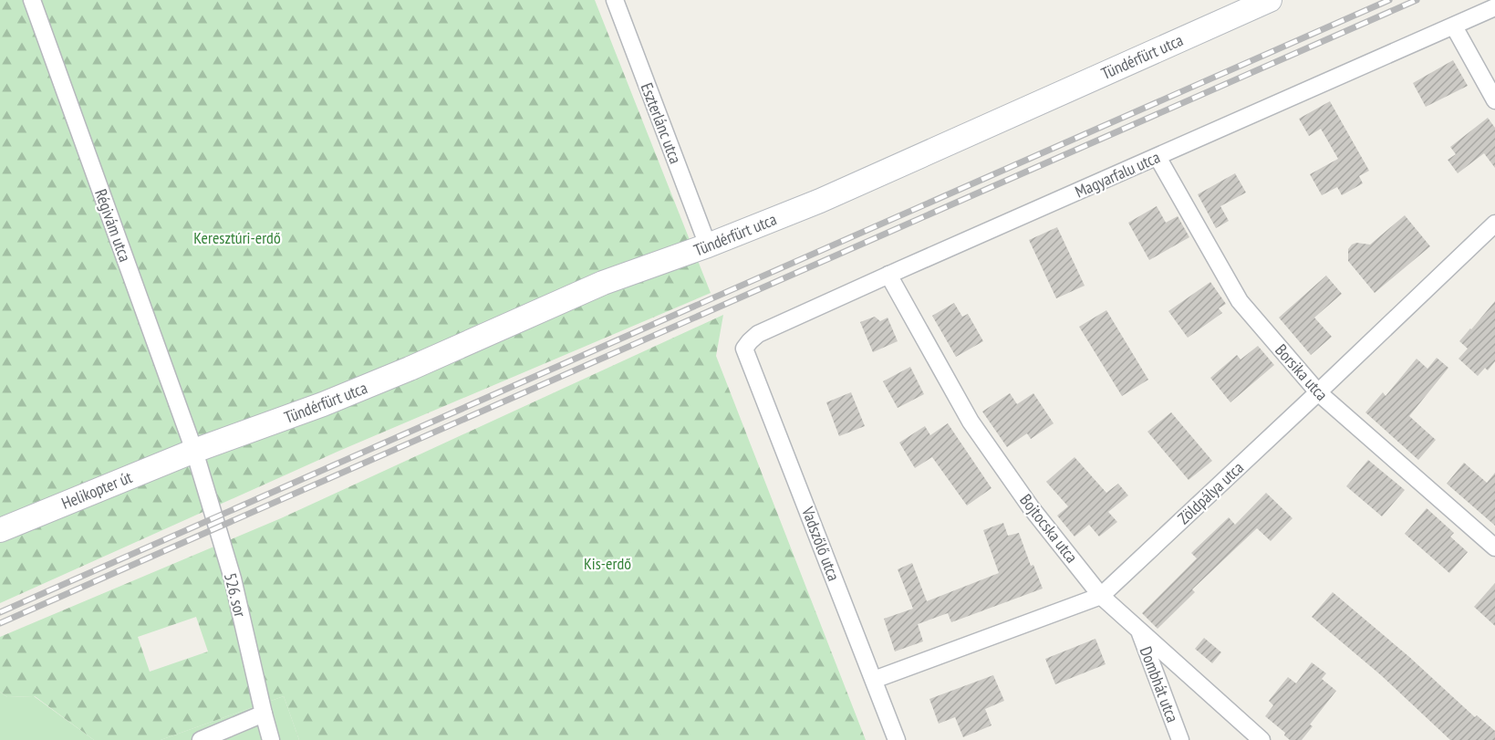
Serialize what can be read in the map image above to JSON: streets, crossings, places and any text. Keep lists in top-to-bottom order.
{
  "streets": {
    "street": [
      "Tündérfürt utca",
      "Eszterlánc utca",
      "Magyarfalu utca",
      "Régivám utca",
      "Borsika utca",
      "Helikopter út",
      "Zöldpálya utca",
      "Bojtocska utca",
      "Vadszőlő utca",
      "526. sor",
      "Dombhát utca"
    ]
  },
  "crossings": [
    ["Tündérfürt utca", "Eszterlánc utca"],
    ["Tündérfürt utca", "Régivám utca"],
    ["Tündérfürt utca", "Helikopter út"],
    ["Tündérfürt utca", "526. sor"],
    ["Magyarfalu utca", "Borsika utca"],
    ["Magyarfalu utca", "Bojtocska utca"],
    ["Magyarfalu utca", "Vadszőlő utca"],
    ["Régivám utca", "Helikopter út"],
    ["Régivám utca", "526. sor"],
    ["Borsika utca", "Zöldpálya utca"],
    ["Helikopter út", "526. sor"],
    ["Zöldpálya utca", "Bojtocska utca"],
    ["Zöldpálya utca", "Vadszőlő utca"],
    ["Bojtocska utca", "Dombhát utca"]
  ],
  "parks": ["Keresztúri-erdő", "Kis-erdő"]
}
